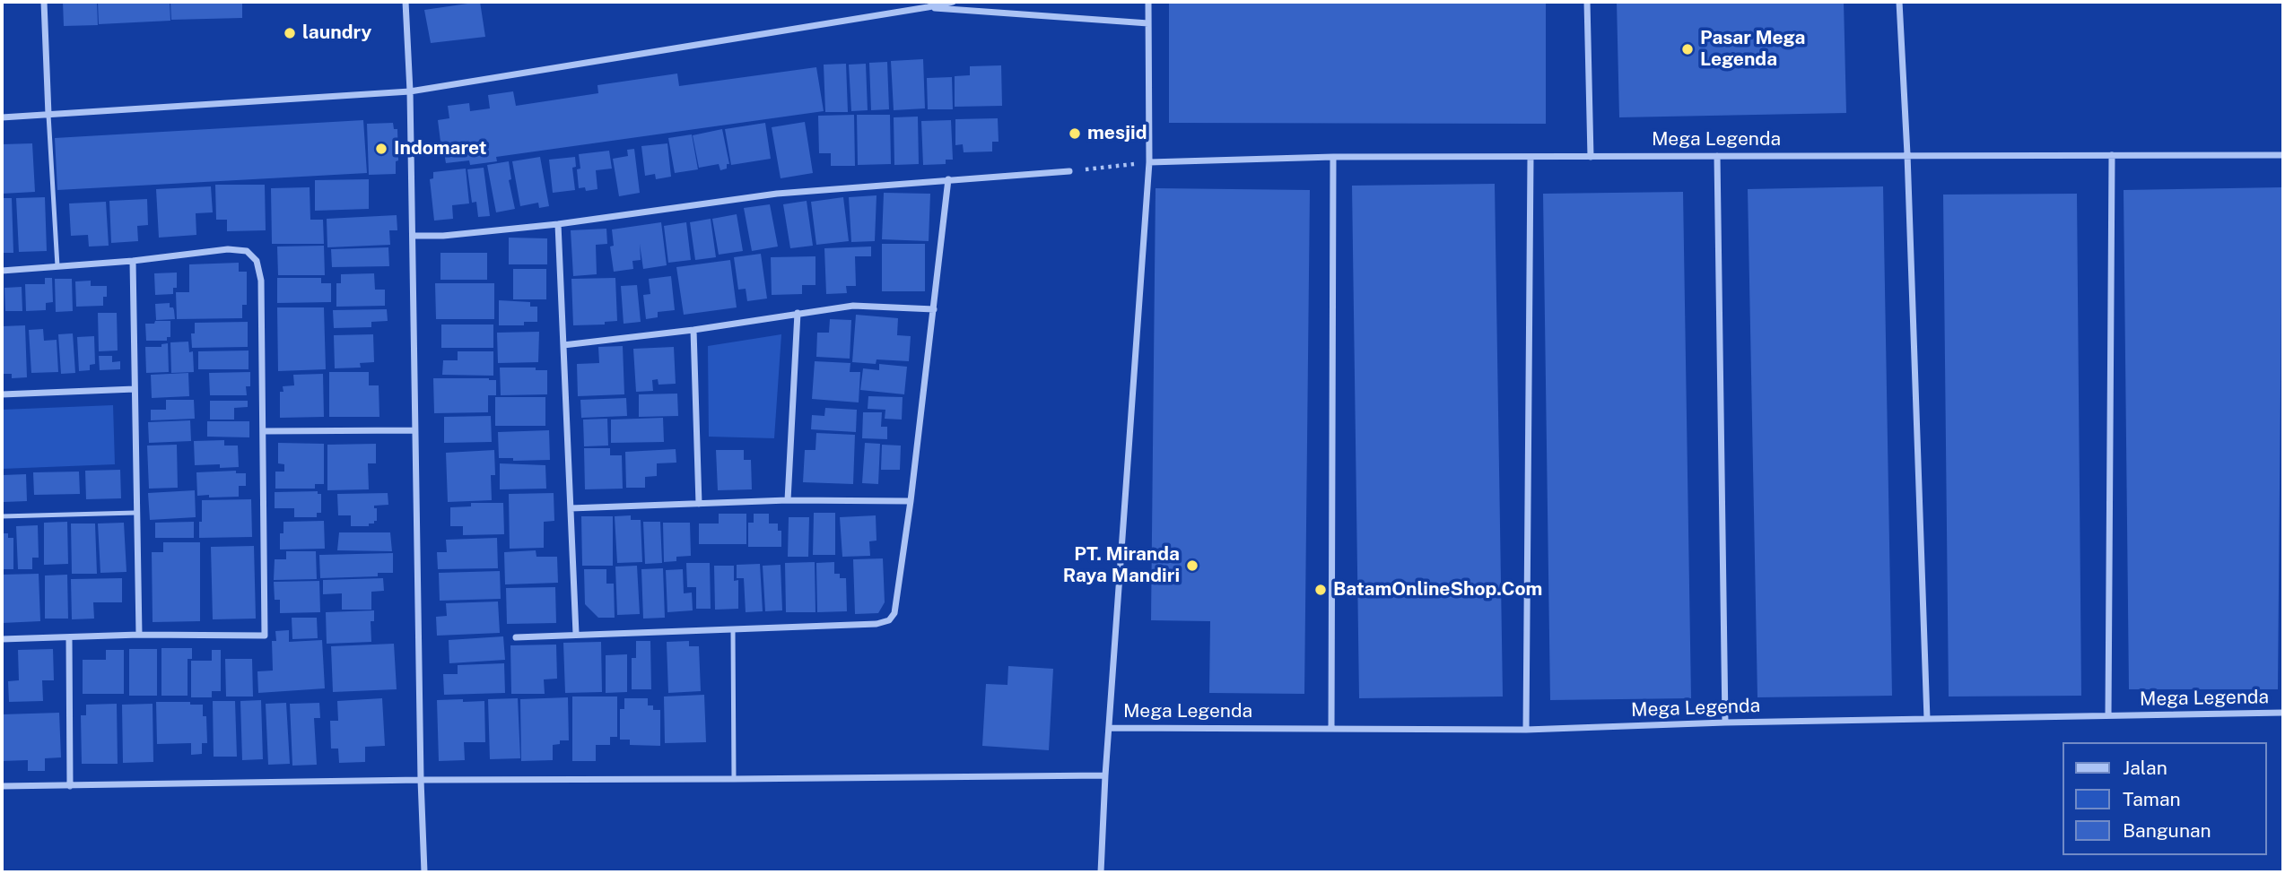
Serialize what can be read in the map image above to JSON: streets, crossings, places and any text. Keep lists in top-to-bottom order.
{
  "streets": {
    "street": ["Mega Legenda"]
  },
  "places": [
    "laundry",
    "Pasar Mega Legenda",
    "mesjid",
    "Indomaret",
    "PT. Miranda Raya Mandiri",
    "BatamOnlineShop.Com"
  ],
  "legend": ["Jalan", "Taman", "Bangunan"]
}
